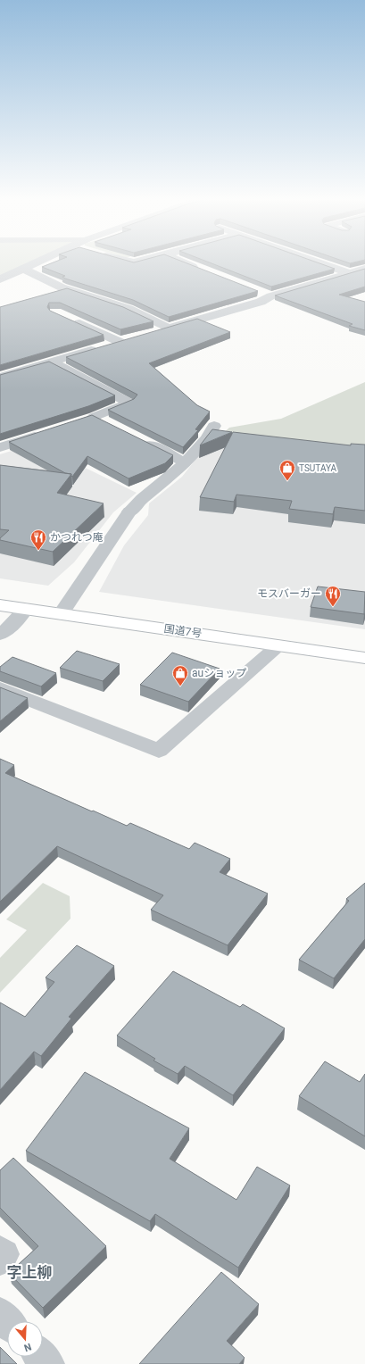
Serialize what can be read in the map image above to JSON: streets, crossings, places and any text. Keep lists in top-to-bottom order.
{
  "streets": {
    "highway": ["国道7号"]
  },
  "districts": ["字上柳"],
  "places": {
    "shop": ["TSUTAYA", "auショップ"],
    "restaurant": ["かつれつ庵", "モスバーガー"]
  },
  "north": "bottom"
}
